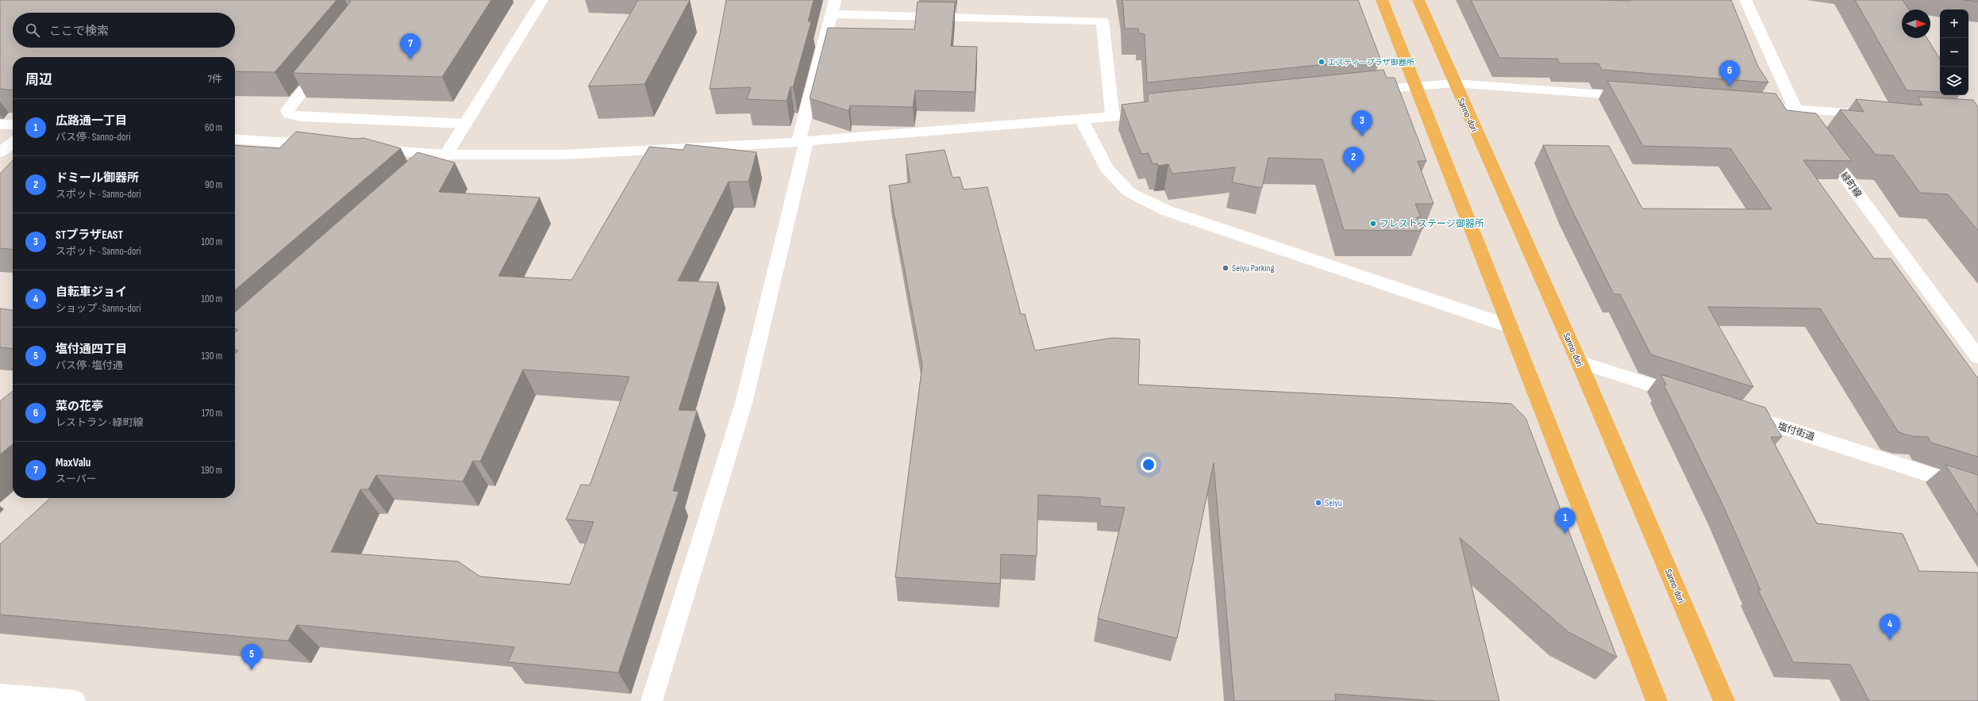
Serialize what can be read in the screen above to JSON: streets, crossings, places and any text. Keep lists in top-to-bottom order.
{
  "streets": {
    "main road": ["Sanno-dori"],
    "street": ["緑町線", "塩付街道"]
  },
  "places": [
    "エスティープラザ御器所",
    "フレストステージ御器所",
    "Seiyu Parking",
    "Seiyu"
  ],
  "north": "right",
  "page": {
    "map_buttons": ["+", "−"],
    "search": "ここで検索",
    "pins": [
      "7",
      "6",
      "3",
      "2",
      "1",
      "4",
      "5"
    ],
    "heading": ["周辺", "7件"],
    "list": [
      {
        "mark": "1",
        "name": "広路通一丁目",
        "note": "バス停 · Sanno-dori",
        "value": "60 m"
      },
      {
        "mark": "2",
        "name": "ドミール御器所",
        "note": "スポット · Sanno-dori",
        "value": "90 m"
      },
      {
        "mark": "3",
        "name": "STプラザEAST",
        "note": "スポット · Sanno-dori",
        "value": "100 m"
      },
      {
        "mark": "4",
        "name": "自転車ジョイ",
        "note": "ショップ · Sanno-dori",
        "value": "100 m"
      },
      {
        "mark": "5",
        "name": "塩付通四丁目",
        "note": "バス停 · 塩付通",
        "value": "130 m"
      },
      {
        "mark": "6",
        "name": "菜の花亭",
        "note": "レストラン · 緑町線",
        "value": "170 m"
      },
      {
        "mark": "7",
        "name": "MaxValu",
        "note": "スーパー",
        "value": "190 m"
      }
    ]
  }
}
